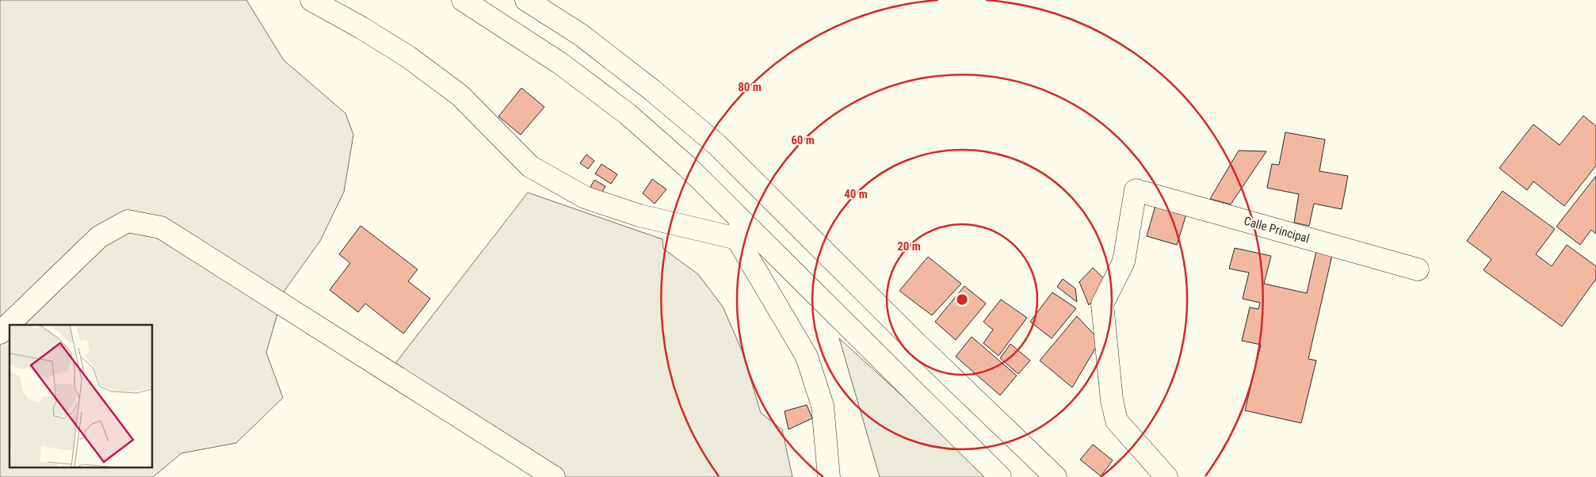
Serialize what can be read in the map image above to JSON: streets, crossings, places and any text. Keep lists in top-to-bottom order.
{
  "streets": {
    "main road": ["Calle Principal"]
  },
  "rings": [
    "80 m",
    "60 m",
    "40 m",
    "20 m"
  ]
}
